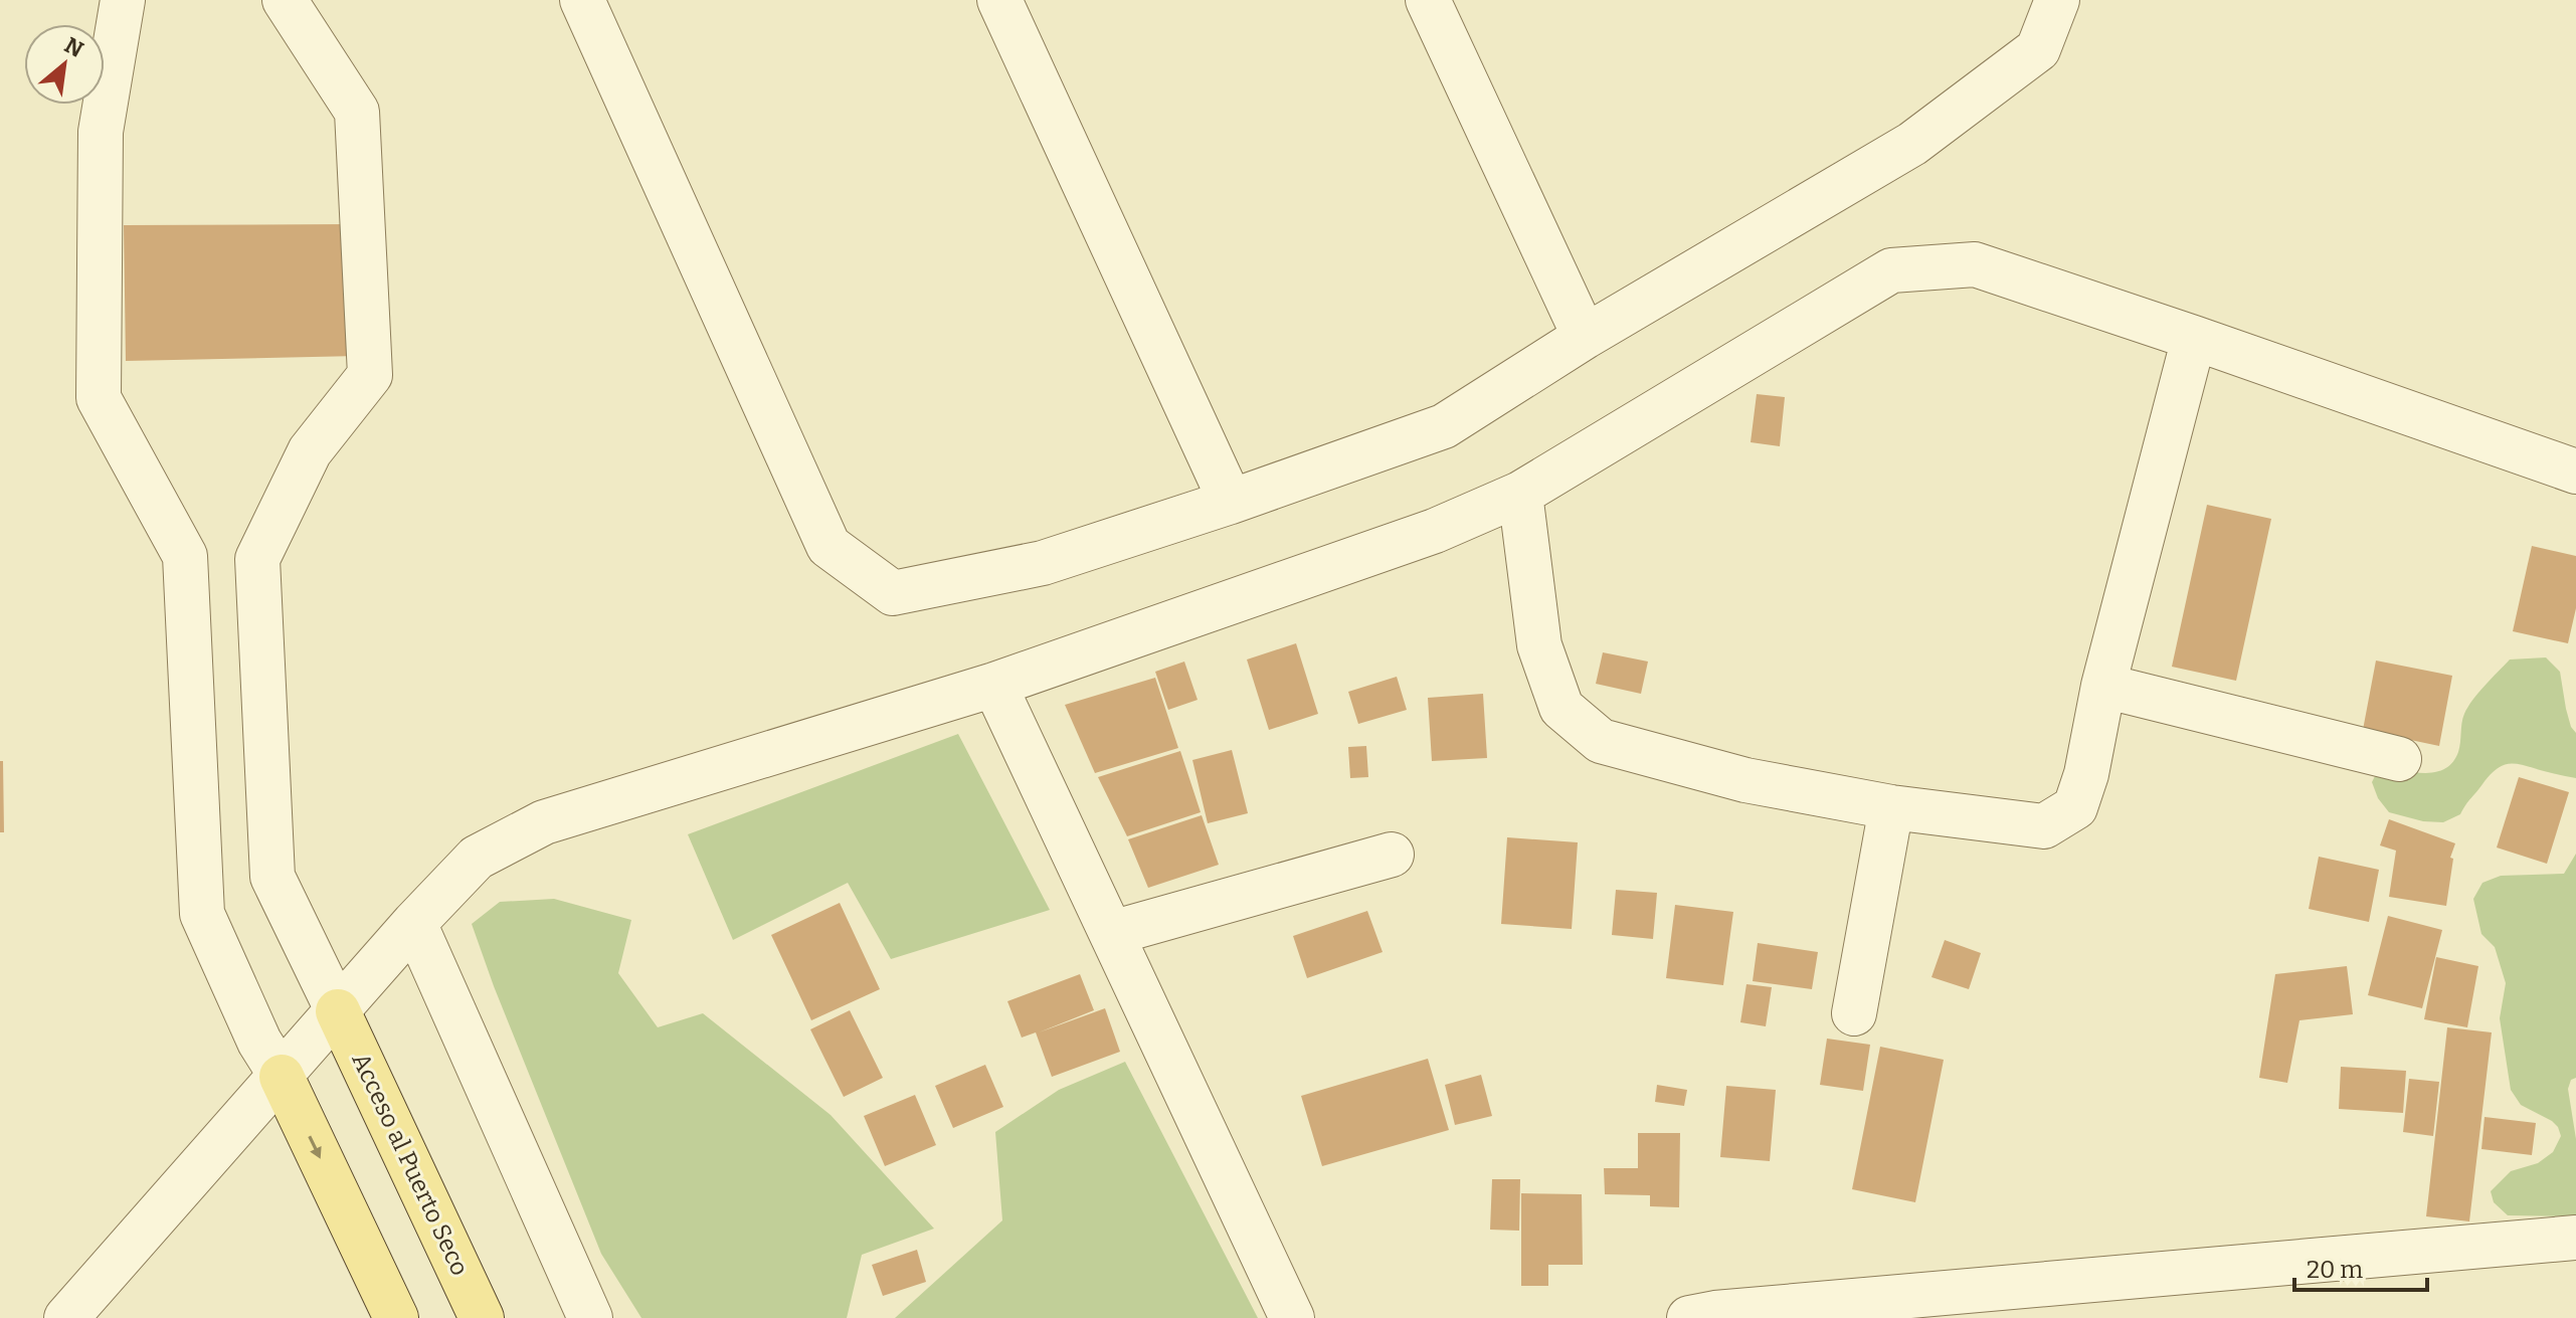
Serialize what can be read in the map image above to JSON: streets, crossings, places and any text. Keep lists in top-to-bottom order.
{
  "streets": {
    "main road": ["Acceso al Puerto Seco"]
  },
  "scale_bar": "20 m",
  "north": "top right"
}
